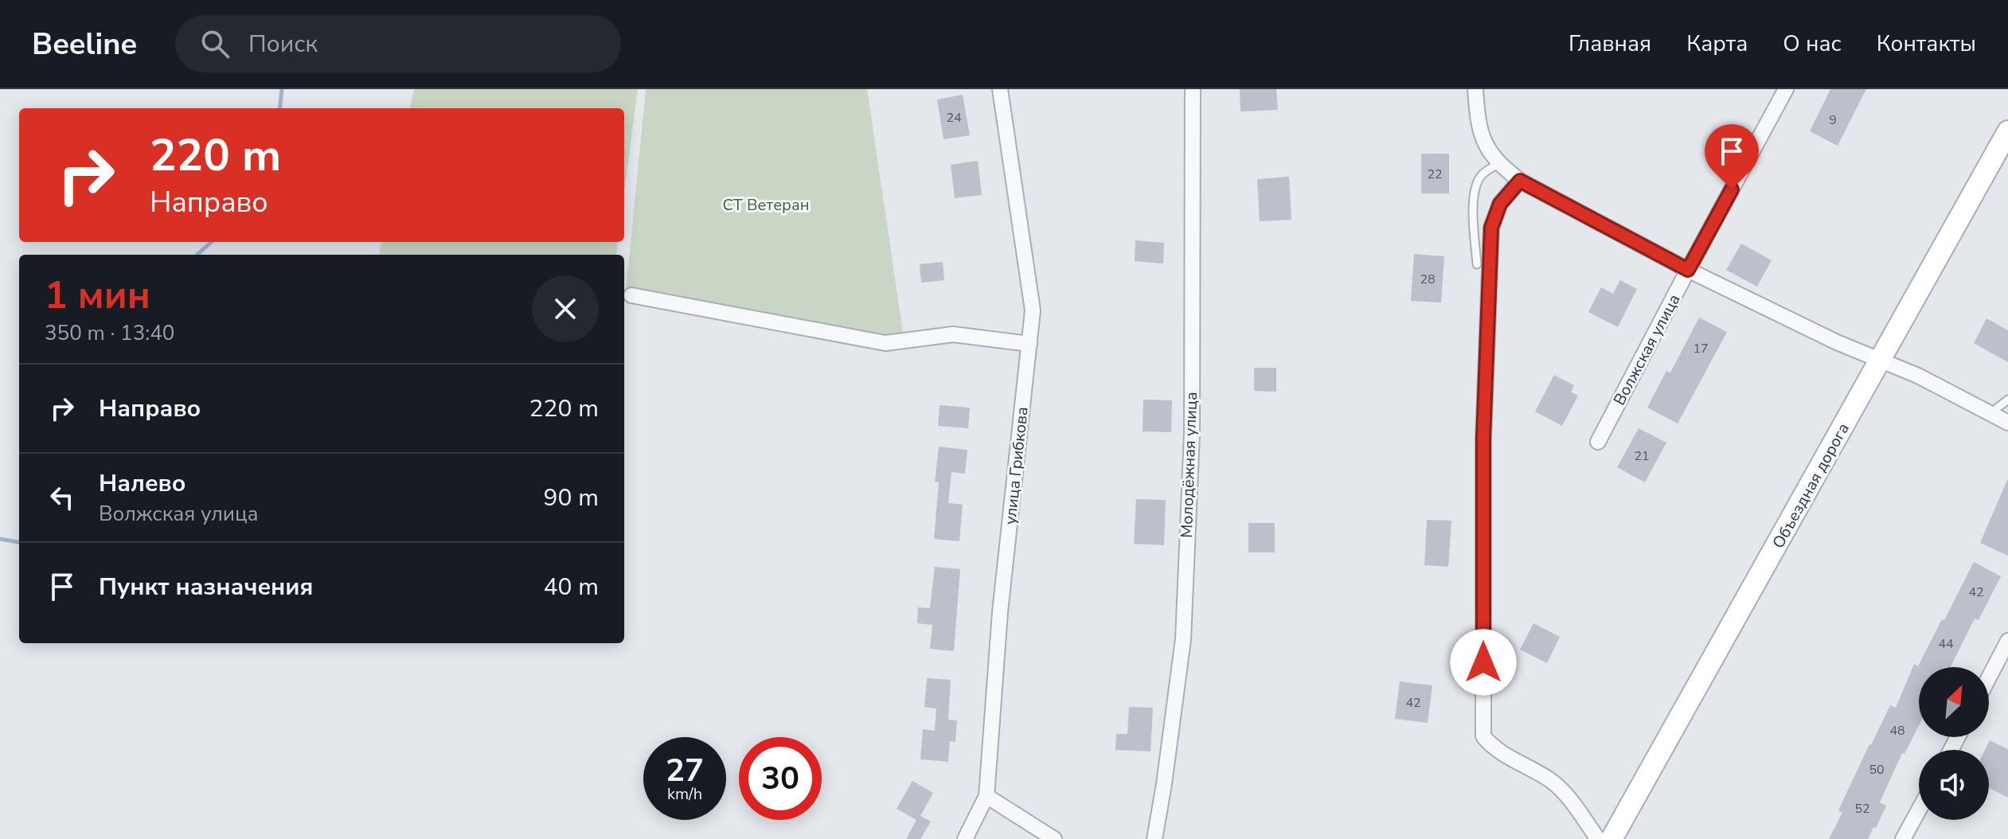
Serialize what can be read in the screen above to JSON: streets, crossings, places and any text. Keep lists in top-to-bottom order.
{
  "streets": {
    "main road": ["Объездная дорога"],
    "street": ["Волжская улица", "Молодёжная улица", "улица Грибкова"]
  },
  "parks": ["СТ Ветеран"],
  "house_numbers": [
    "24",
    "9",
    "22",
    "28",
    "17",
    "21",
    "42",
    "44",
    "42",
    "48",
    "50",
    "52"
  ],
  "north": "top right",
  "page": {
    "header": "Beeline",
    "search": "Поиск",
    "nav": [
      "Главная",
      "Карта",
      "О нас",
      "Контакты"
    ],
    "turn": ["220 m", "Направо"],
    "heading": ["1 мин", "350 m · 13:40"],
    "list": [
      {
        "name": "Направо",
        "value": "220 m"
      },
      {
        "name": "Налево",
        "note": "Волжская улица",
        "value": "90 m"
      },
      {
        "name": "Пункт назначения",
        "value": "40 m"
      }
    ],
    "speed": "27 km/h",
    "limit": "30"
  }
}
